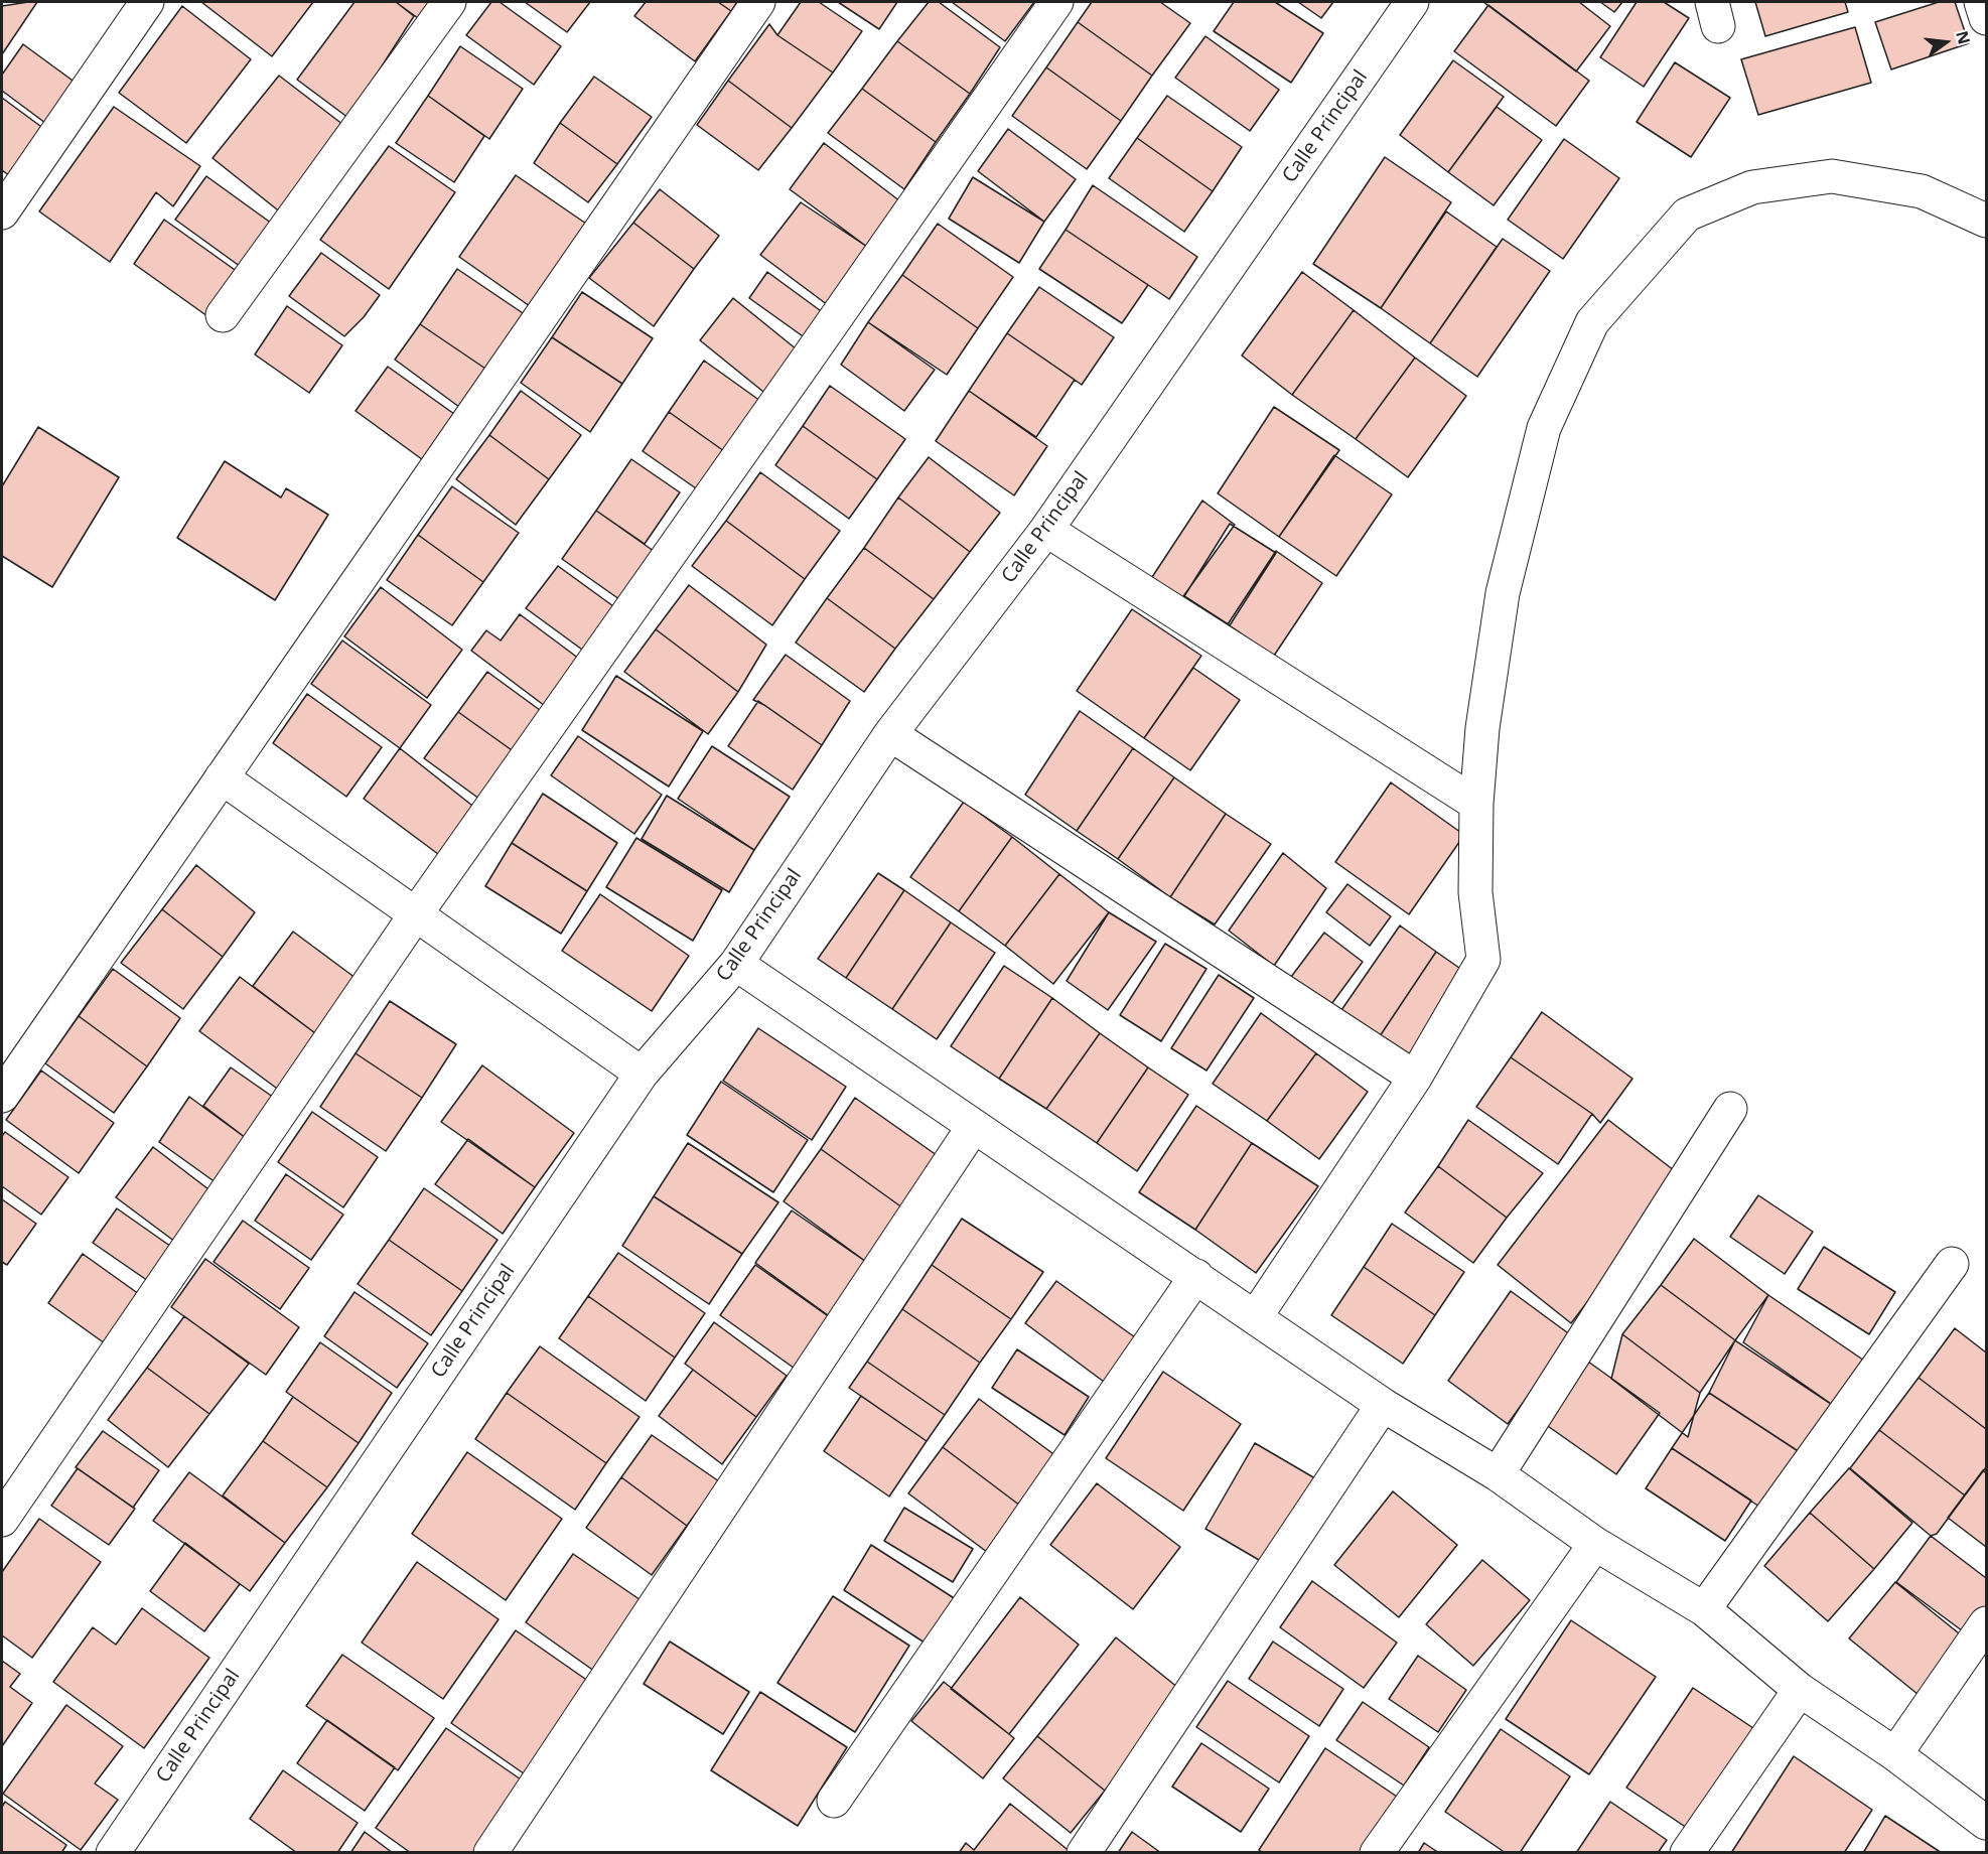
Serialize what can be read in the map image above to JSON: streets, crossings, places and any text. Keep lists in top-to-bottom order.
{
  "streets": {
    "street": ["Calle Principal"]
  },
  "north": "right"
}
